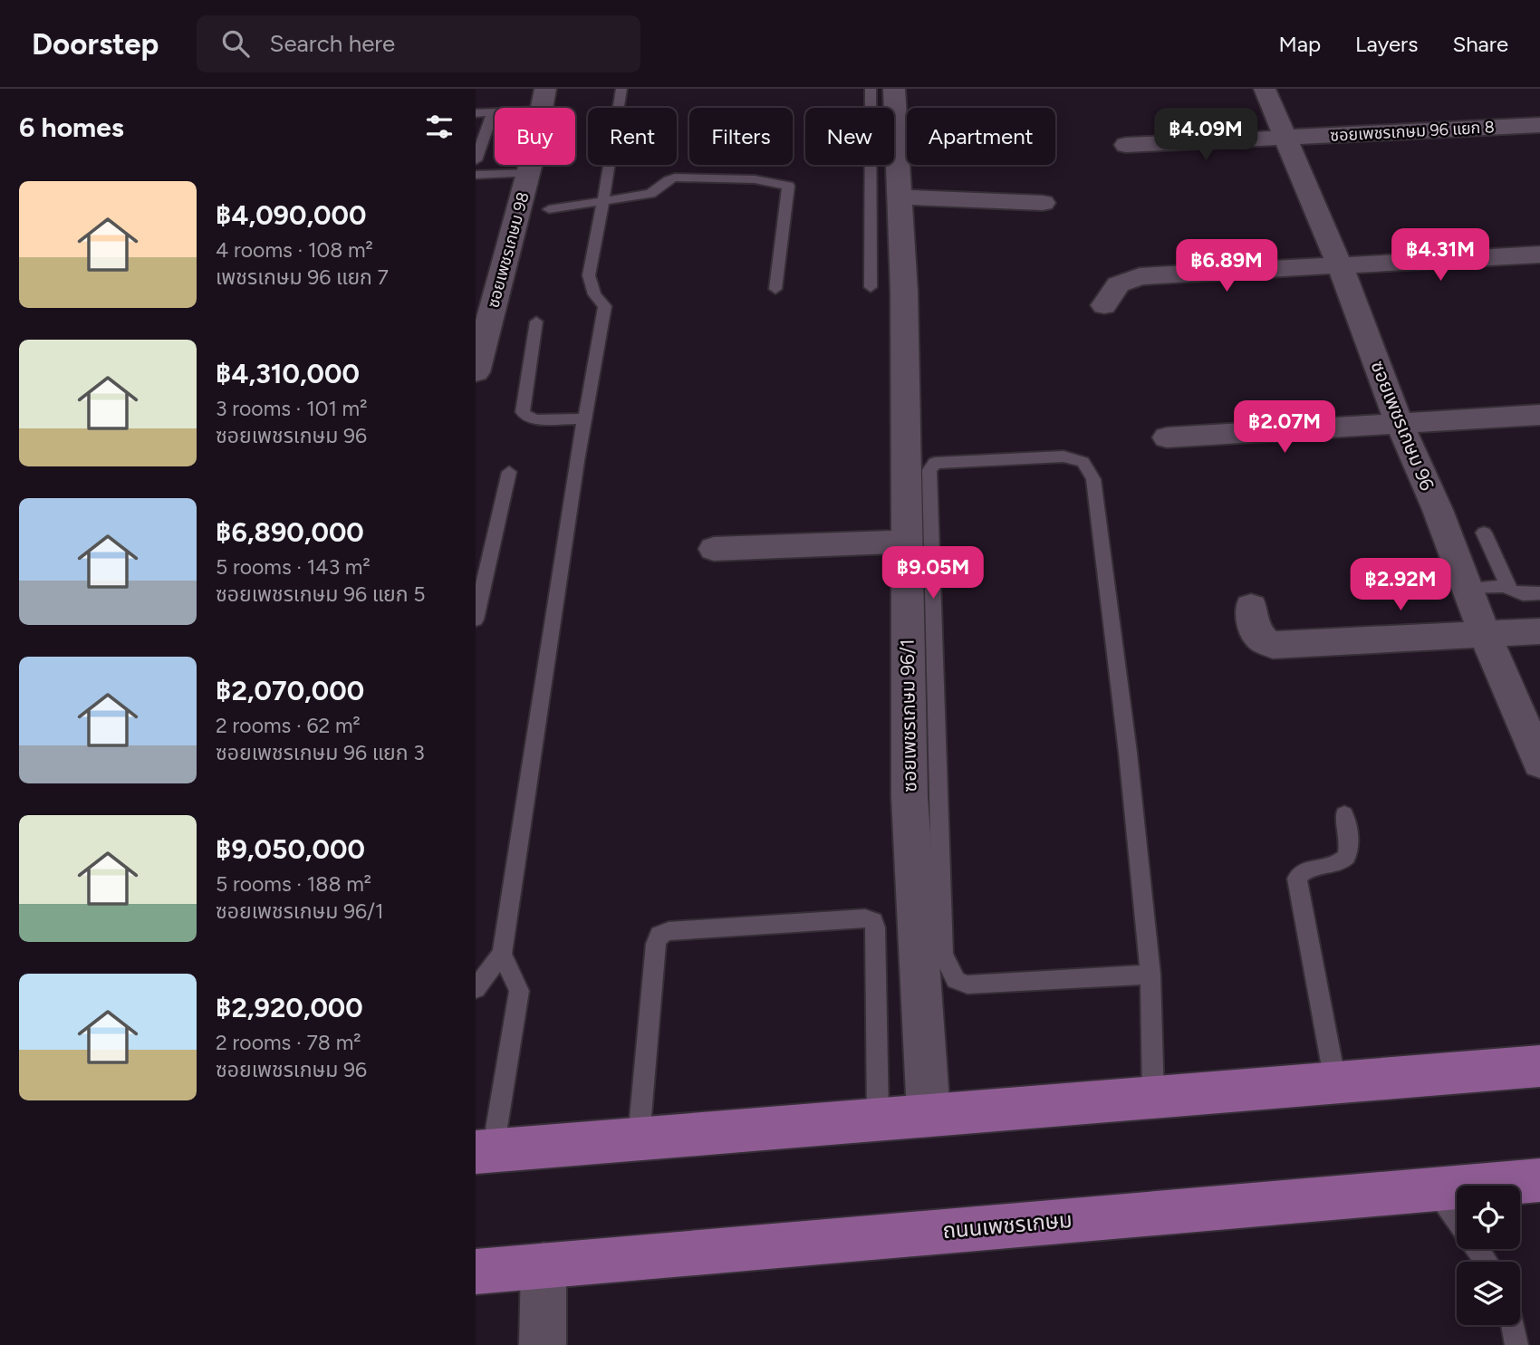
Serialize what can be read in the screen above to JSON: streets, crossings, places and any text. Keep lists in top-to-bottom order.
{
  "streets": {
    "main road": ["ถนนเพชรเกษม"],
    "street": [
      "ซอยเพชรเกษม 96 แยก 8",
      "ซอยเพชรเกษม 98",
      "ซอยเพชรเกษม 96",
      "ซอยเพชรเกษม 96/1"
    ]
  },
  "crossings": [
    ["ซอยเพชรเกษม 96 แยก 8", "ซอยเพชรเกษม 96"]
  ],
  "page": {
    "header": "Doorstep",
    "search": "Search here",
    "nav": ["Map", "Layers", "Share"],
    "heading": "6 homes",
    "price": [
      "฿4.09M",
      "฿4.31M",
      "฿6.89M",
      "฿2.07M",
      "฿9.05M",
      "฿2.92M"
    ],
    "chip": [
      "Buy",
      "Rent",
      "Filters",
      "New",
      "Apartment"
    ],
    "list": [
      {
        "name": "฿4,090,000",
        "note": "4 rooms · 108 m² · เพชรเกษม 96 แยก 7"
      },
      {
        "name": "฿4,310,000",
        "note": "3 rooms · 101 m² · ซอยเพชรเกษม 96"
      },
      {
        "name": "฿6,890,000",
        "note": "5 rooms · 143 m² · ซอยเพชรเกษม 96 แยก 5"
      },
      {
        "name": "฿2,070,000",
        "note": "2 rooms · 62 m² · ซอยเพชรเกษม 96 แยก 3"
      },
      {
        "name": "฿9,050,000",
        "note": "5 rooms · 188 m² · ซอยเพชรเกษม 96/1"
      },
      {
        "name": "฿2,920,000",
        "note": "2 rooms · 78 m² · ซอยเพชรเกษม 96"
      }
    ]
  }
}
